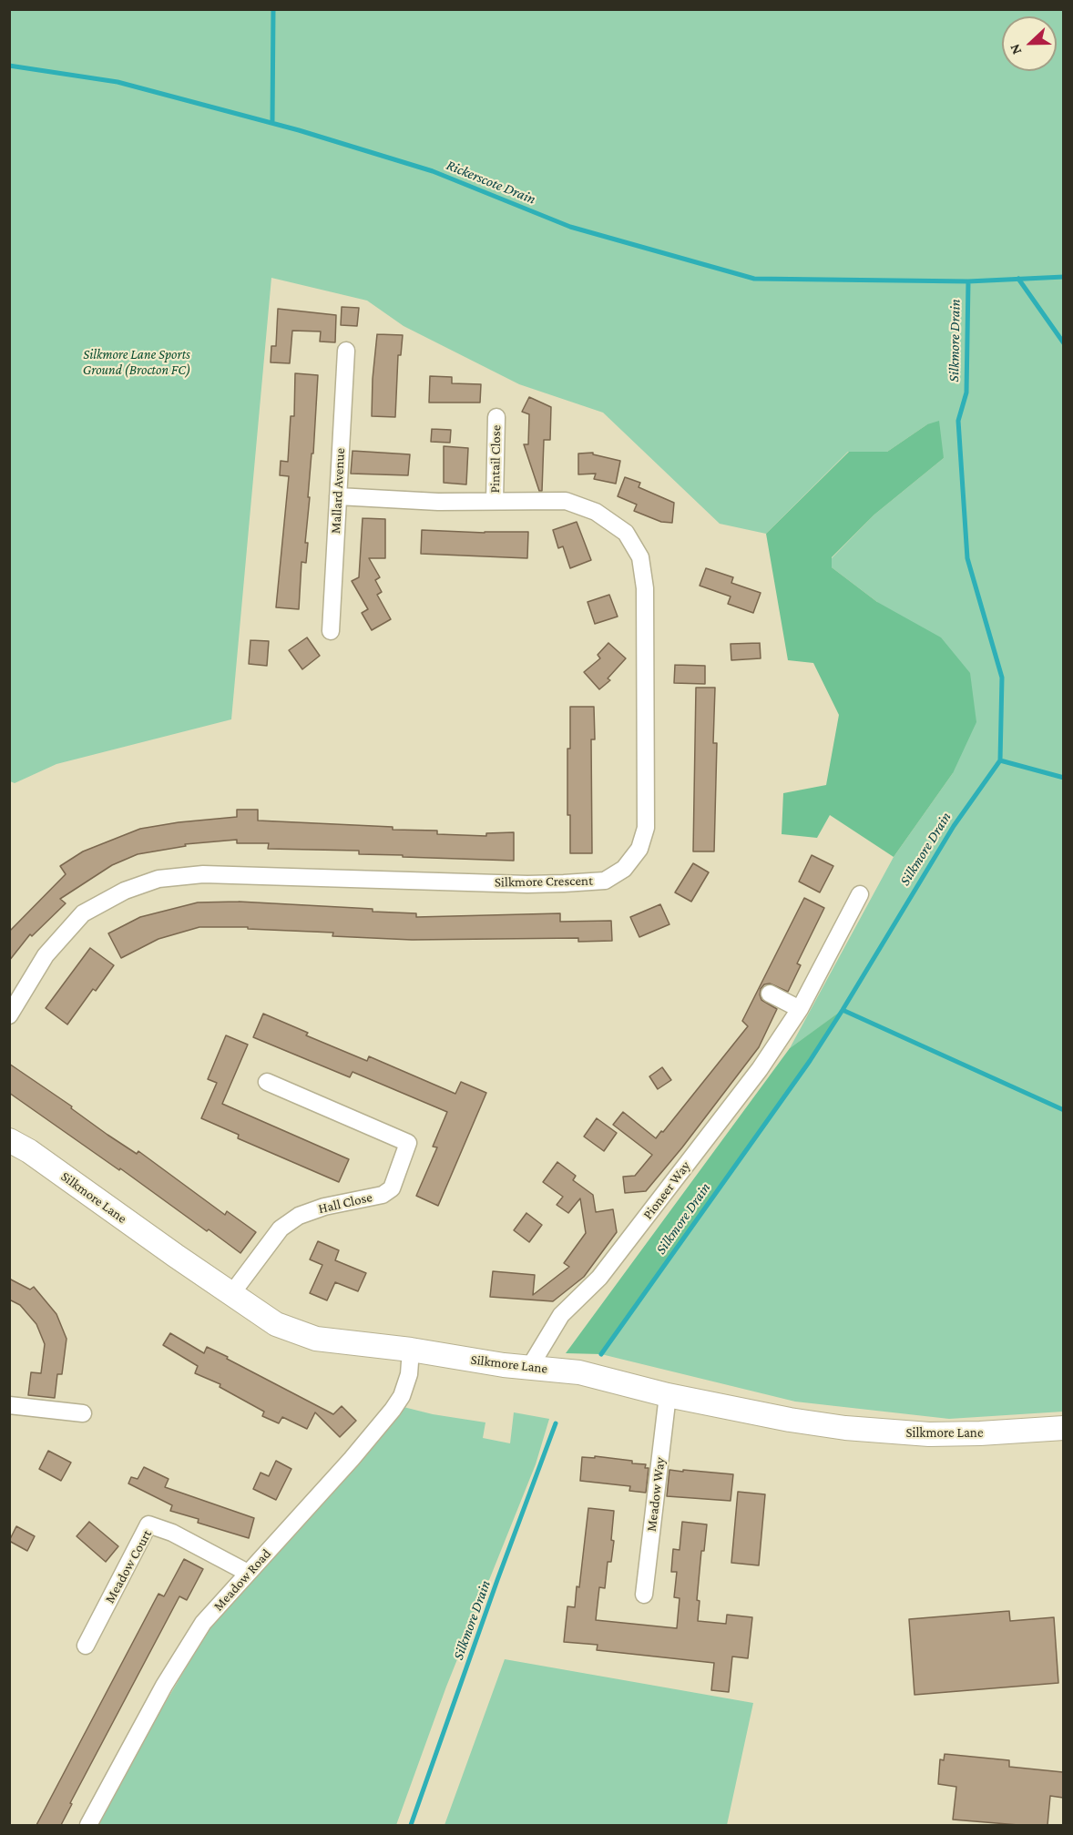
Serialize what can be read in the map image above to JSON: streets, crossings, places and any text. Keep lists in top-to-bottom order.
{
  "streets": {
    "street": [
      "Pintail Close",
      "Mallard Avenue",
      "Silkmore Crescent",
      "Pioneer Way",
      "Silkmore Lane",
      "Hall Close",
      "Meadow Way",
      "Meadow Court",
      "Meadow Road"
    ]
  },
  "crossings": [
    ["Pintail Close", "Silkmore Crescent"],
    ["Mallard Avenue", "Silkmore Crescent"],
    ["Pioneer Way", "Silkmore Lane"],
    ["Silkmore Lane", "Hall Close"],
    ["Silkmore Lane", "Meadow Way"],
    ["Silkmore Lane", "Meadow Road"],
    ["Meadow Court", "Meadow Road"]
  ],
  "water": ["Rickerscote Drain", "Silkmore Drain"],
  "parks": ["Silkmore Lane Sports Ground (Brocton FC)"],
  "north": "left"
}
